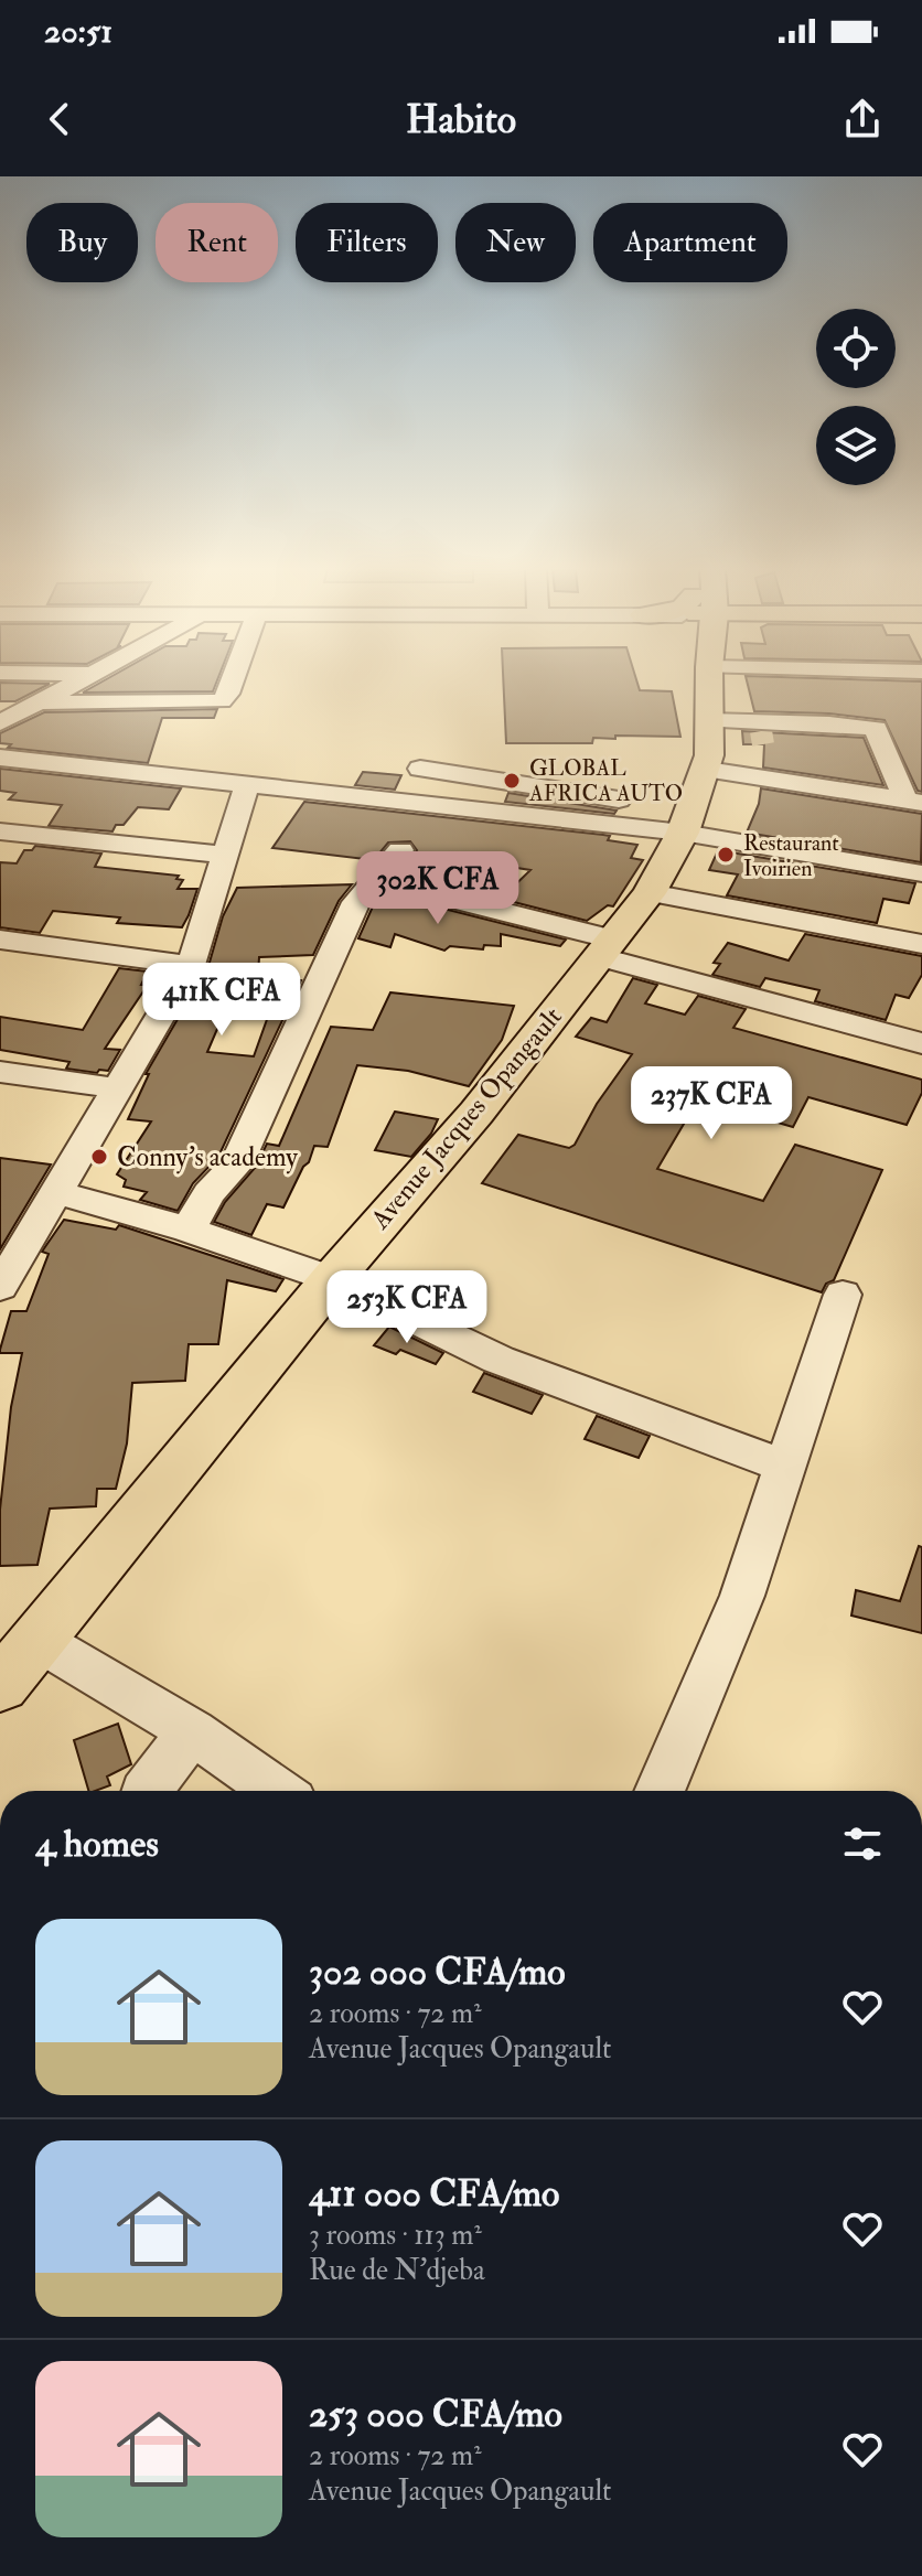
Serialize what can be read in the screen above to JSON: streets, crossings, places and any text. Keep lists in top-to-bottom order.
{
  "streets": {
    "main road": ["Avenue Jacques Opangault"]
  },
  "places": ["GLOBAL AFRICA AUTO", "Restaurant Ivoirien", "Conny's academy"],
  "page": {
    "status": "20:51",
    "header": "Habito",
    "chip": [
      "Buy",
      "Rent",
      "Filters",
      "New",
      "Apartment"
    ],
    "price": [
      "302K CFA",
      "411K CFA",
      "237K CFA",
      "253K CFA"
    ],
    "heading": "4 homes",
    "list": [
      {
        "name": "302 000 CFA/mo",
        "note": "2 rooms · 72 m² · Avenue Jacques Opangault"
      },
      {
        "name": "411 000 CFA/mo",
        "note": "3 rooms · 113 m² · Rue de N'djeba"
      },
      {
        "name": "253 000 CFA/mo",
        "note": "2 rooms · 72 m² · Avenue Jacques Opangault"
      }
    ]
  }
}
